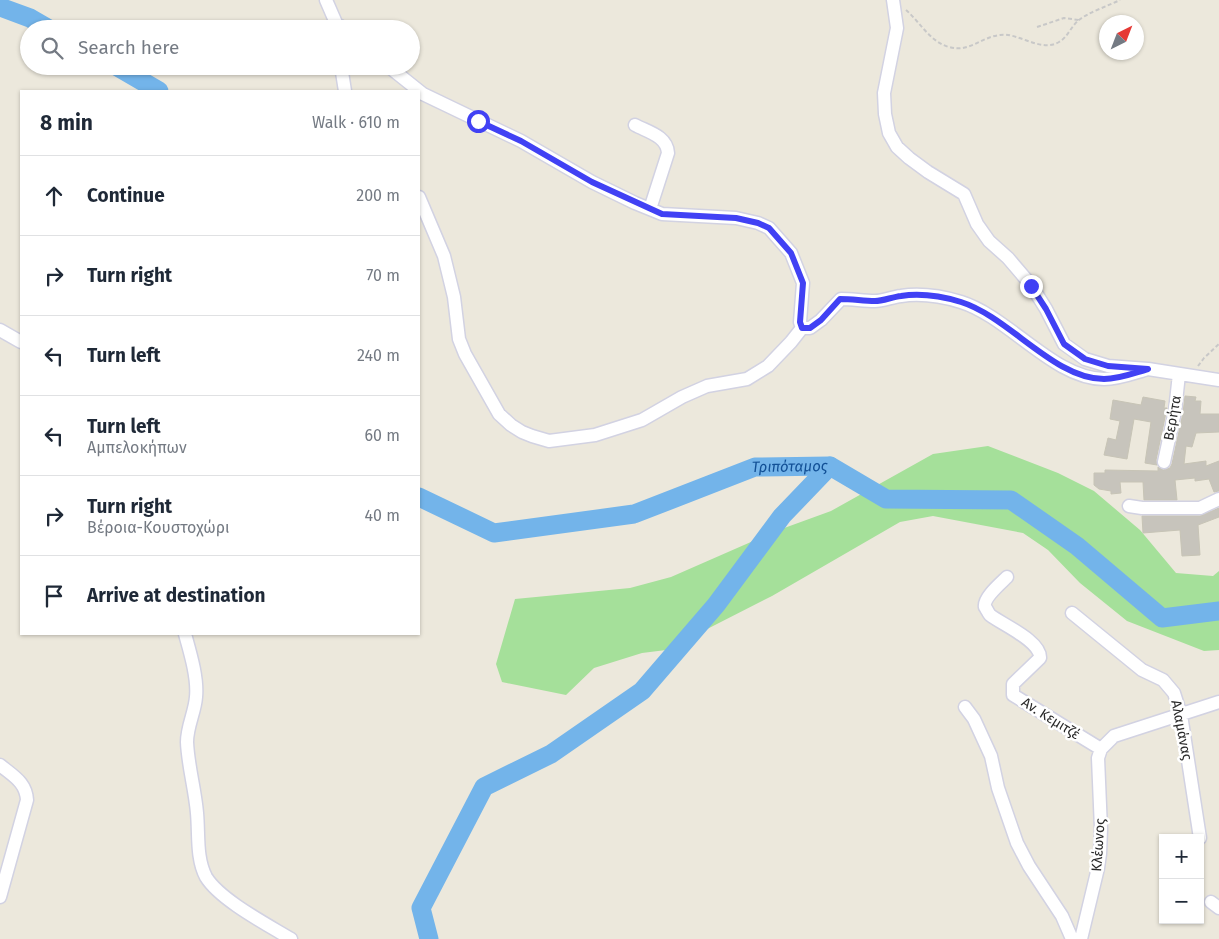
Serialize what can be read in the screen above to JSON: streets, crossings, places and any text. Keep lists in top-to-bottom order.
{
  "streets": {
    "street": [
      "Βερήτα",
      "Αν. Κεμιτζέ",
      "Αλαμάνας",
      "Κλέωνος"
    ]
  },
  "crossings": [
    ["Αν. Κεμιτζέ", "Κλέωνος"]
  ],
  "water": ["Τριπόταμος"],
  "north": "top right",
  "page": {
    "search": "Search here",
    "heading": ["8 min", "Walk · 610 m"],
    "list": [
      ["Continue", "200 m"],
      ["Turn right", "70 m"],
      ["Turn left", "240 m"],
      ["Turn left", "Αμπελοκήπων", "60 m"],
      ["Turn right", "Βέροια-Κουστοχώρι", "40 m"],
      "Arrive at destination"
    ],
    "map_buttons": ["+", "−"]
  }
}
